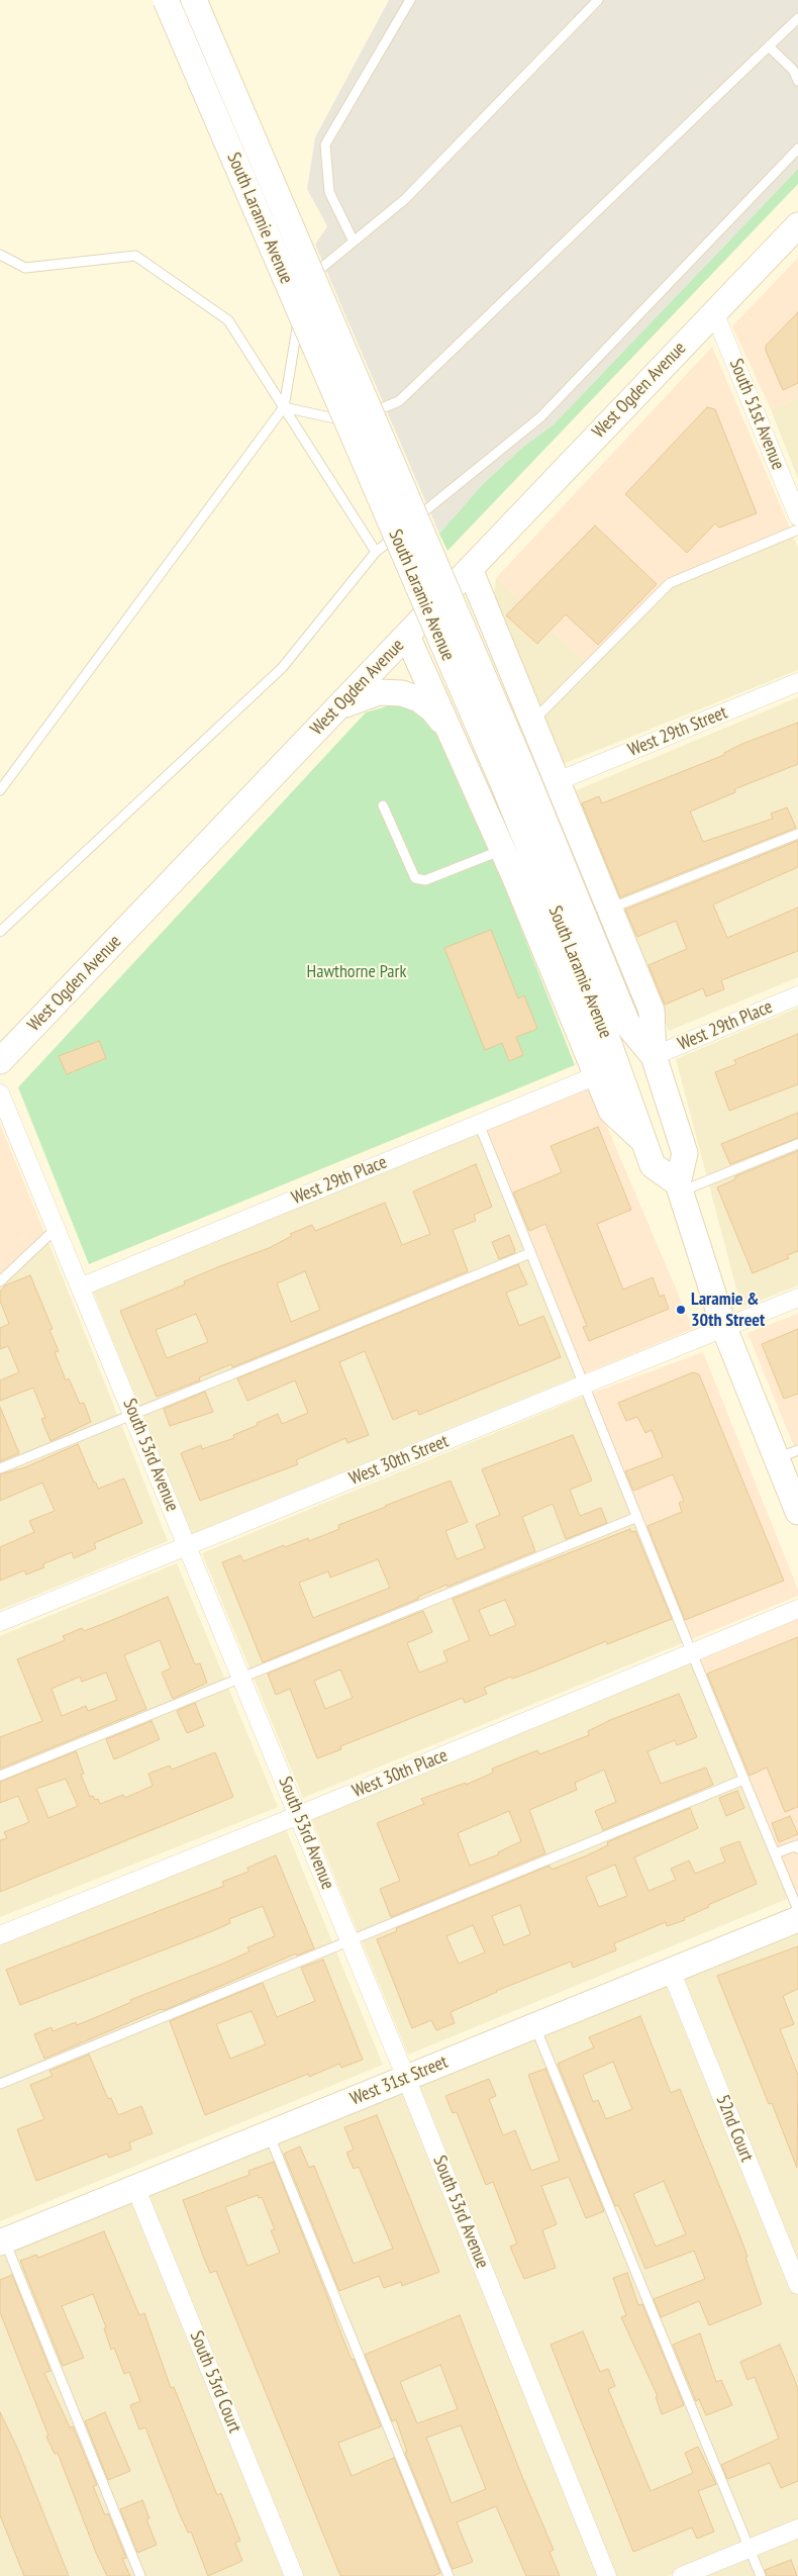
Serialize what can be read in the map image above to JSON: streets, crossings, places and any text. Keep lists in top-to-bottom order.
{
  "streets": {
    "main road": ["South Laramie Avenue", "West Ogden Avenue", "West 31st Street"],
    "street": [
      "South 51st Avenue",
      "West 29th Street",
      "West 29th Place",
      "South 53rd Avenue",
      "West 30th Street",
      "West 30th Place",
      "52nd Court",
      "South 53rd Court"
    ]
  },
  "crossings": [
    ["South Laramie Avenue", "West 29th Place"],
    ["West Ogden Avenue", "South 51st Avenue"],
    ["West 29th Place", "South 53rd Avenue"],
    ["South 53rd Avenue", "West 30th Street"],
    ["South 53rd Avenue", "West 30th Place"],
    ["South 53rd Avenue", "West 31st Street"],
    ["West 31st Street", "52nd Court"],
    ["West 31st Street", "South 53rd Court"]
  ],
  "parks": ["Hawthorne Park"],
  "places": ["Laramie & 30th Street"]
}
